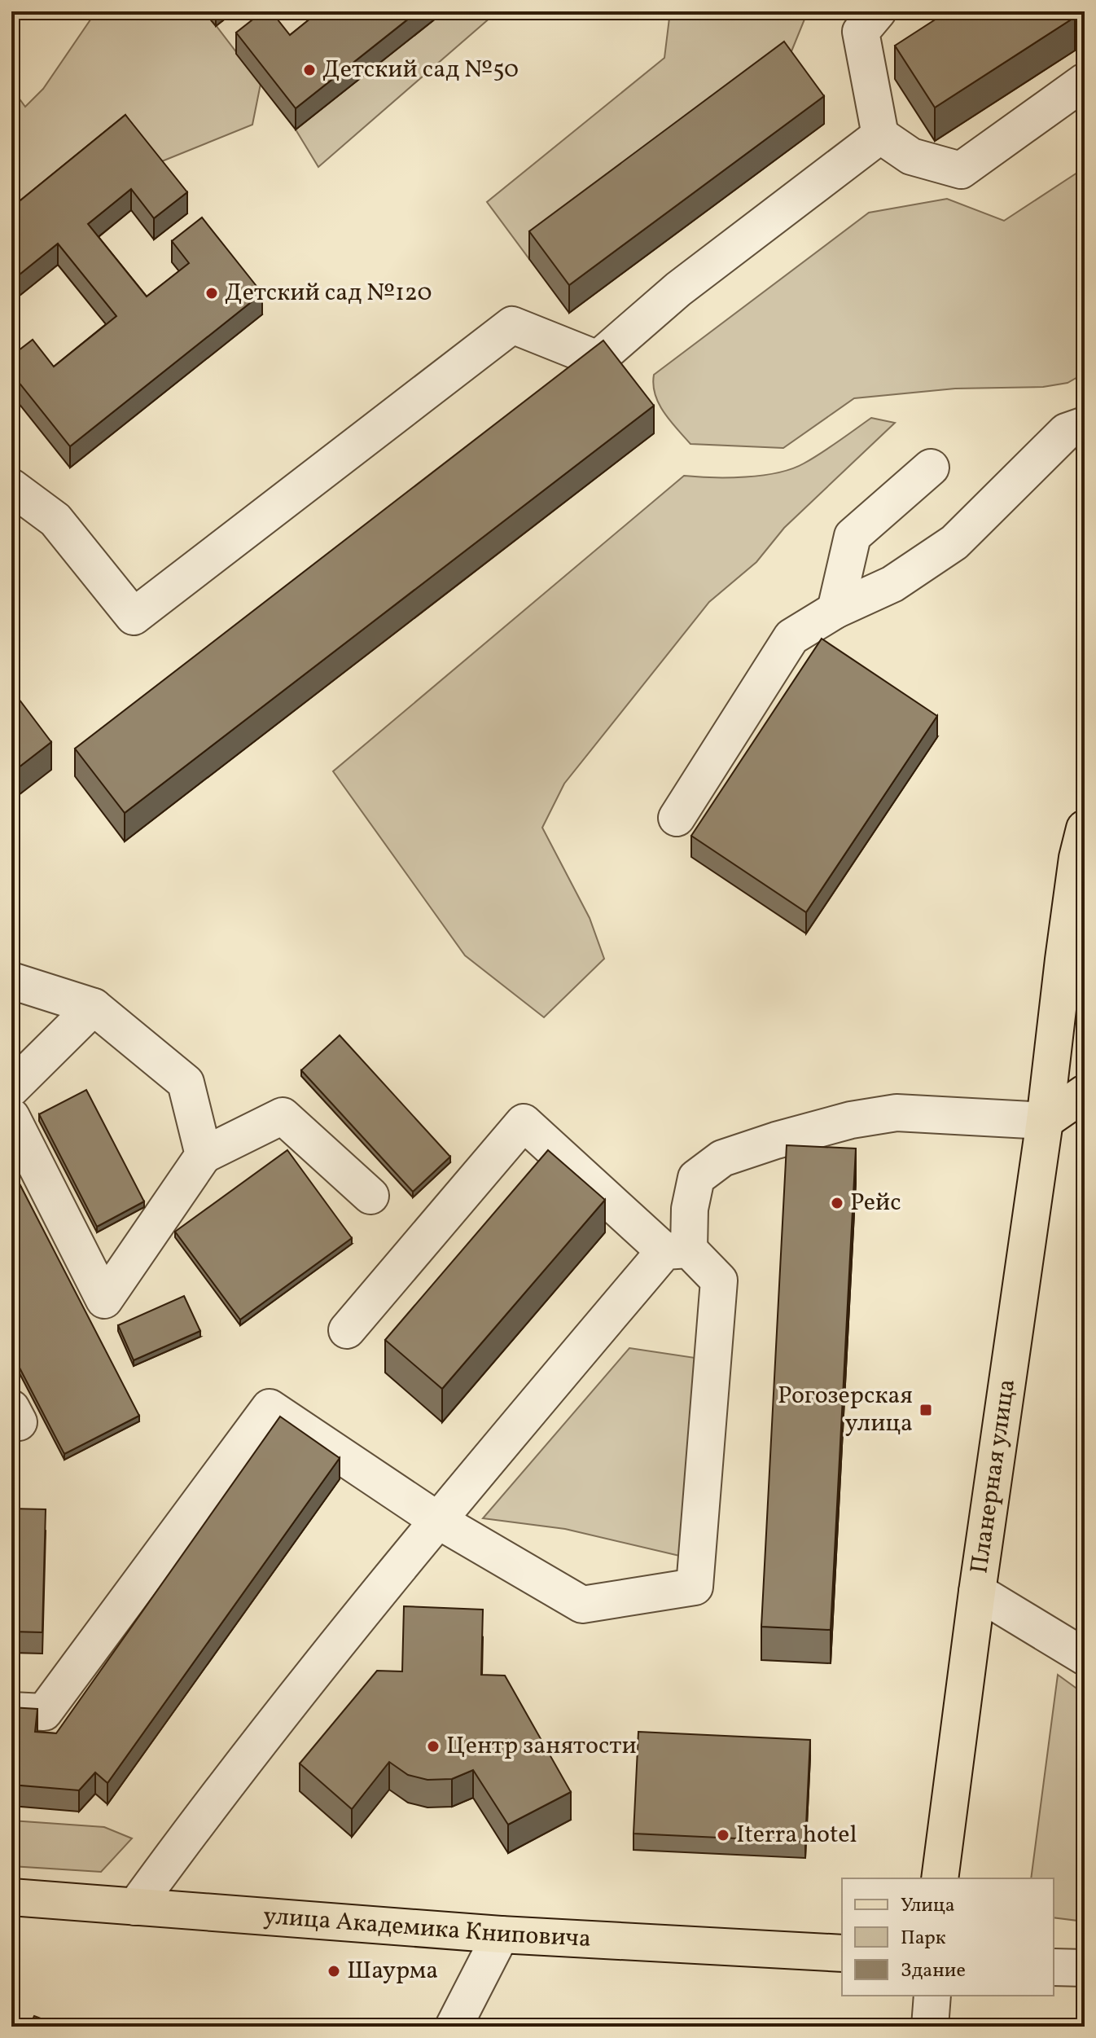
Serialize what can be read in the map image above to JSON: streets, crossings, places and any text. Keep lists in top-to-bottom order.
{
  "streets": {
    "main road": ["Планерная улица", "улица Академика Книповича"]
  },
  "places": {
    "other": [
      "Детский сад №50",
      "Детский сад №120",
      "Рейс",
      "Центр занятости",
      "Iterra hotel",
      "Шаурма"
    ],
    "transit": ["Рогозерская улица"]
  },
  "legend": ["Улица", "Парк", "Здание"]
}
